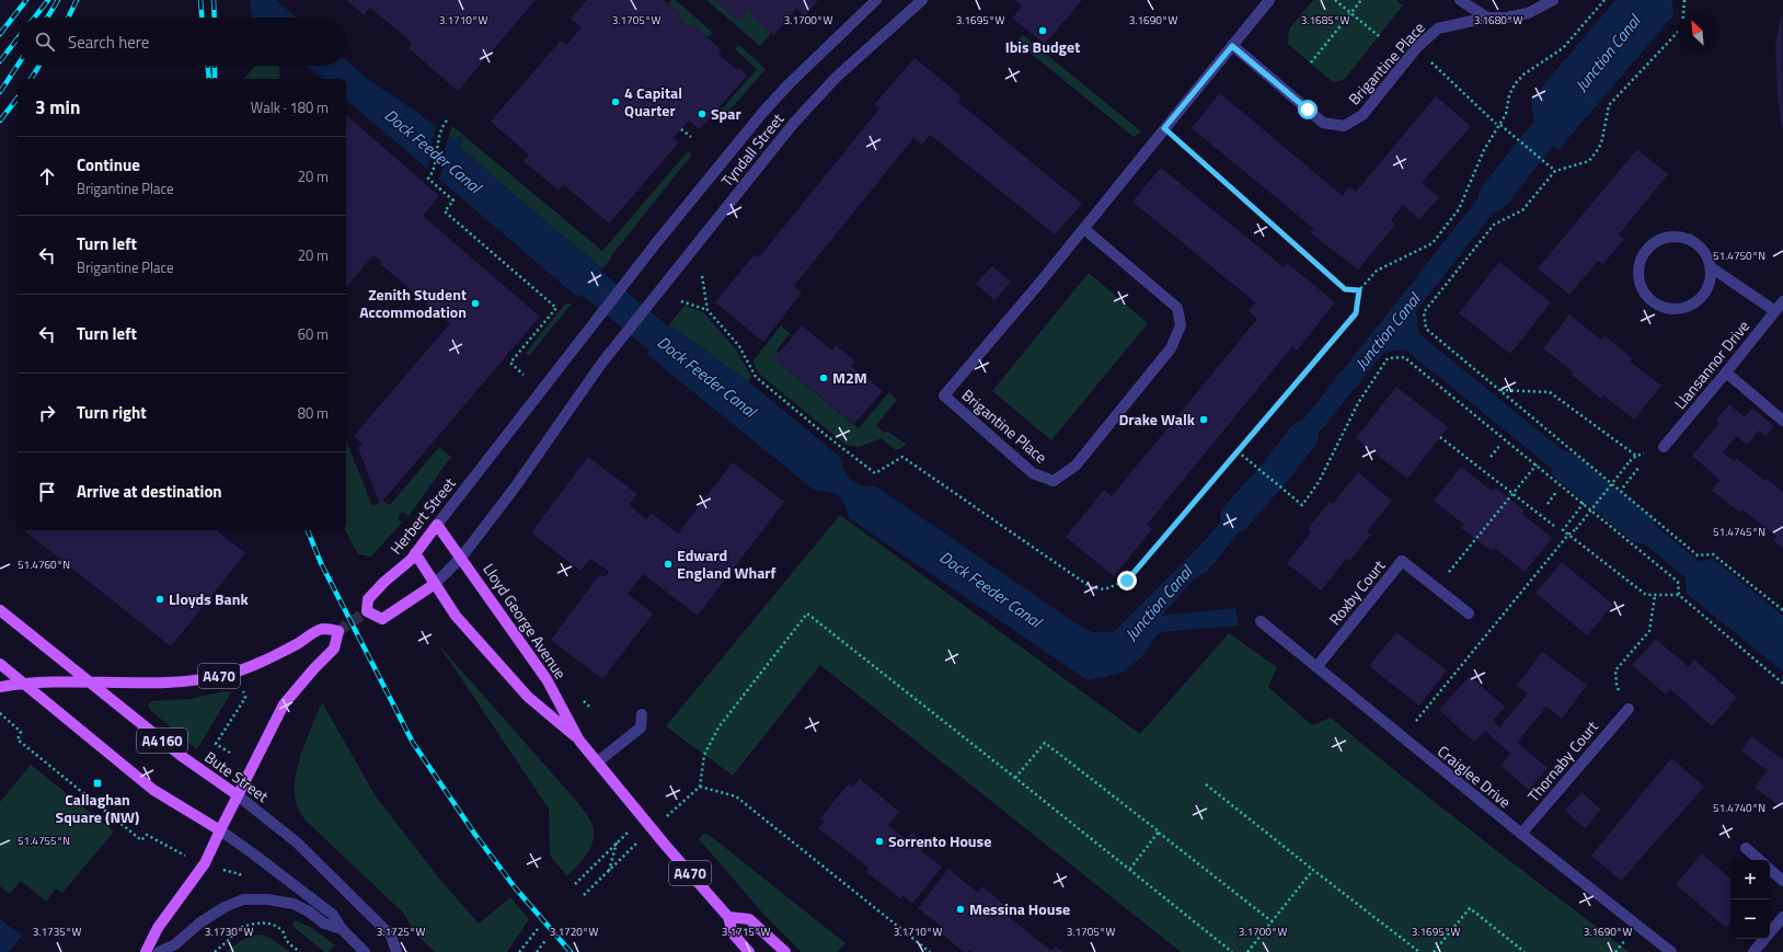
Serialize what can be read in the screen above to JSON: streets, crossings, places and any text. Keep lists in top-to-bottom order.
{
  "streets": {
    "main road": [
      "Herbert Street",
      "Lloyd George Avenue",
      "A470",
      "A4160",
      "Bute Street"
    ],
    "street": [
      "Brigantine Place",
      "Tyndall Street",
      "Llansannor Drive",
      "Roxby Court",
      "Thornaby Court",
      "Craiglee Drive"
    ]
  },
  "crossings": [
    ["Tyndall Street", "Herbert Street"],
    ["Herbert Street", "Lloyd George Avenue"],
    ["Roxby Court", "Craiglee Drive"],
    ["A470", "A4160"],
    ["A470", "Bute Street"],
    ["Thornaby Court", "Craiglee Drive"]
  ],
  "water": ["Junction Canal", "Dock Feeder Canal"],
  "places": {
    "other": [
      "Ibis Budget",
      "4 Capital Quarter",
      "Spar",
      "Zenith Student Accommodation",
      "M2M",
      "Drake Walk",
      "Edward England Wharf",
      "Lloyds Bank",
      "Sorrento House",
      "Messina House"
    ],
    "transit": ["Callaghan Square (NW)"]
  },
  "north": "top left",
  "page": {
    "search": "Search here",
    "heading": ["3 min", "Walk · 180 m"],
    "list": [
      ["Continue", "Brigantine Place", "20 m"],
      ["Turn left", "Brigantine Place", "20 m"],
      ["Turn left", "60 m"],
      ["Turn right", "80 m"],
      "Arrive at destination"
    ],
    "map_buttons": ["+", "−"]
  },
  "coordinates": [
    "3.1710°W",
    "3.1705°W",
    "3.1700°W",
    "3.1695°W",
    "3.1690°W",
    "3.1685°W",
    "3.1680°W",
    "51.4750°N",
    "51.4745°N",
    "51.4760°N",
    "51.4740°N",
    "51.4755°N",
    "3.1735°W",
    "3.1730°W",
    "3.1725°W",
    "3.1720°W",
    "3.1715°W"
  ]
}
